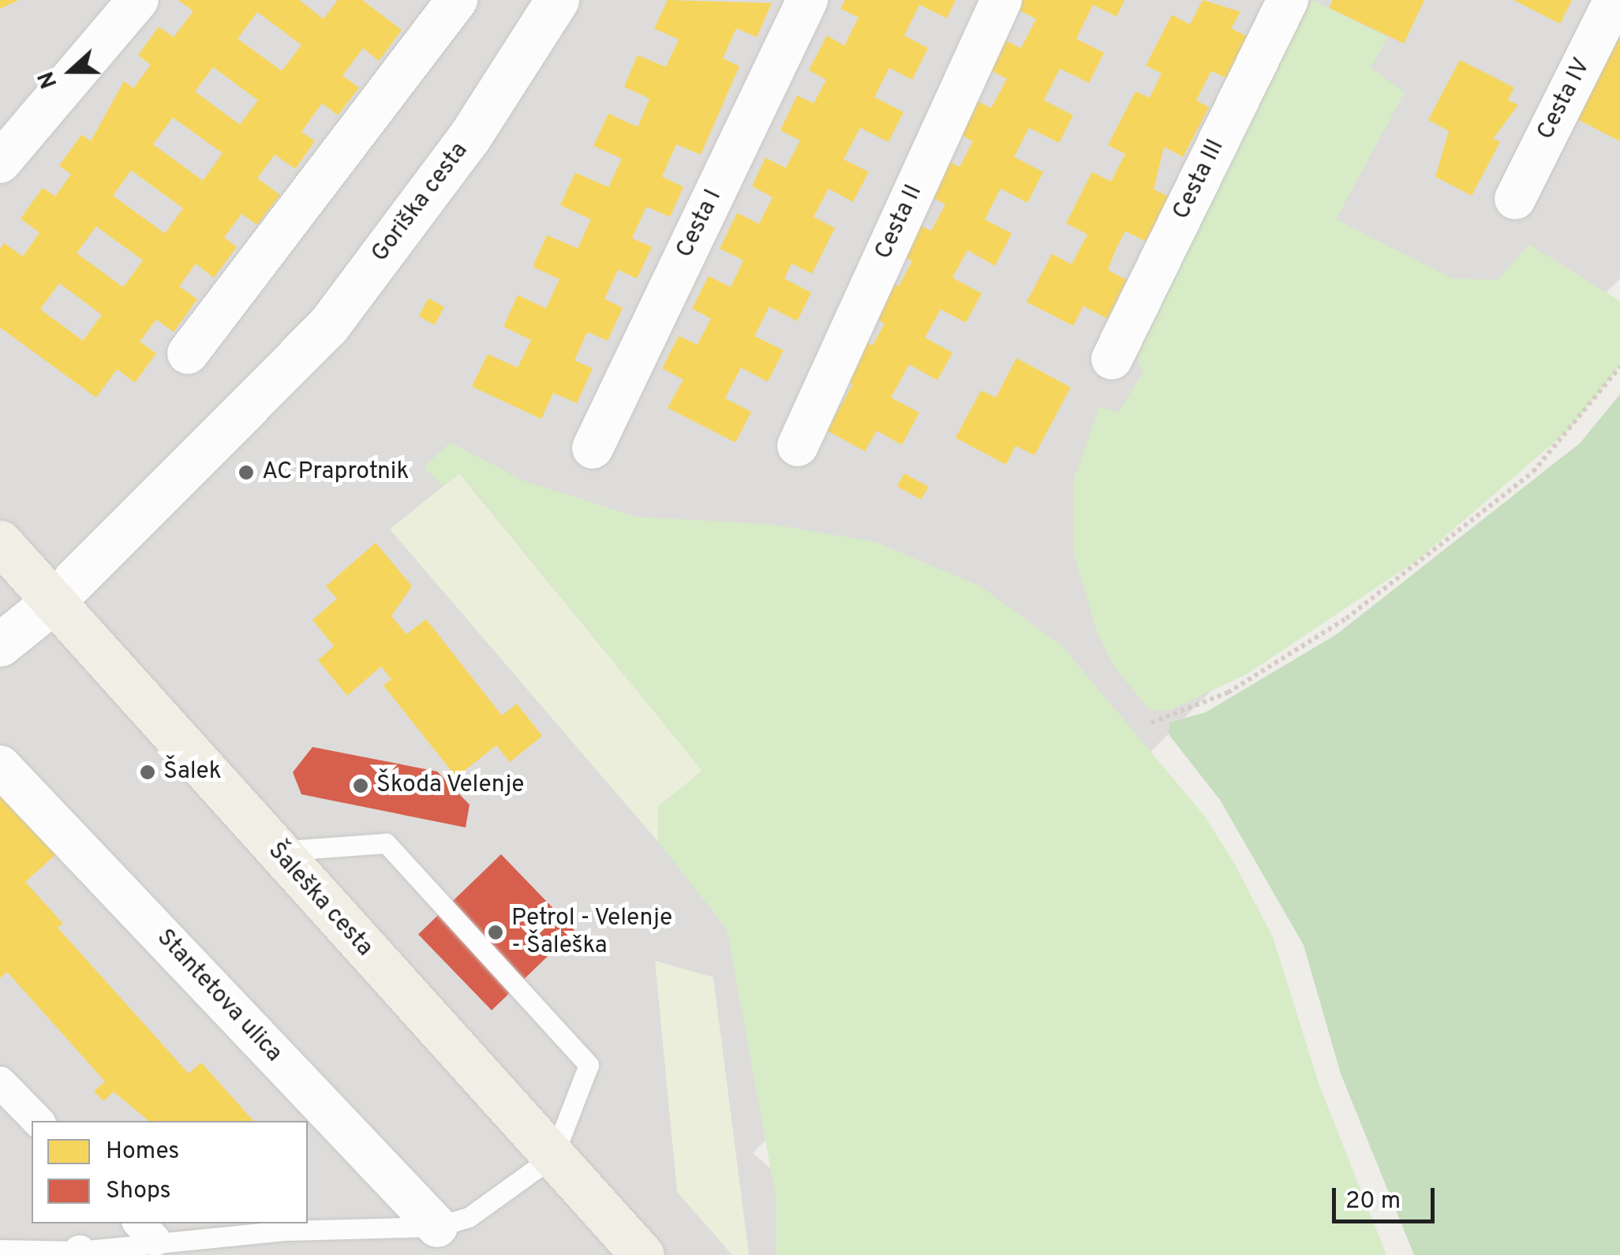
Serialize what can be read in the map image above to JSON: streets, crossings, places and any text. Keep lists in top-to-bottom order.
{
  "streets": {
    "main road": ["Šaleška cesta"],
    "street": [
      "Cesta IV",
      "Cesta III",
      "Goriška cesta",
      "Cesta II",
      "Cesta I",
      "Stantetova ulica"
    ]
  },
  "crossings": [
    ["Goriška cesta", "Šaleška cesta"]
  ],
  "places": [
    "AC Praprotnik",
    "Šalek",
    "Škoda Velenje",
    "Petrol - Velenje - Šaleška"
  ],
  "legend": ["Homes", "Shops"],
  "scale_bar": "20 m",
  "north": "left"
}
